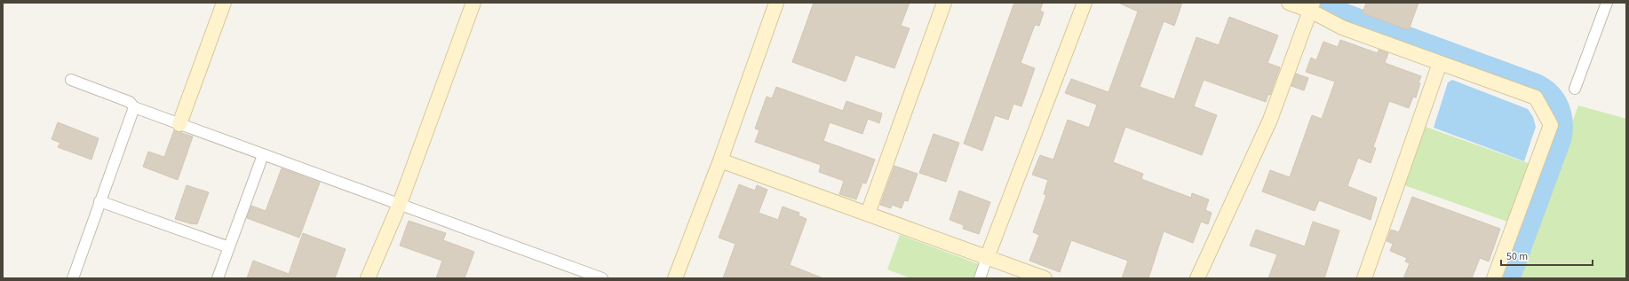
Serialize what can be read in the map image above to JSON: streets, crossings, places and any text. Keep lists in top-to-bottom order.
{
  "scale_bar": "50 m"
}
